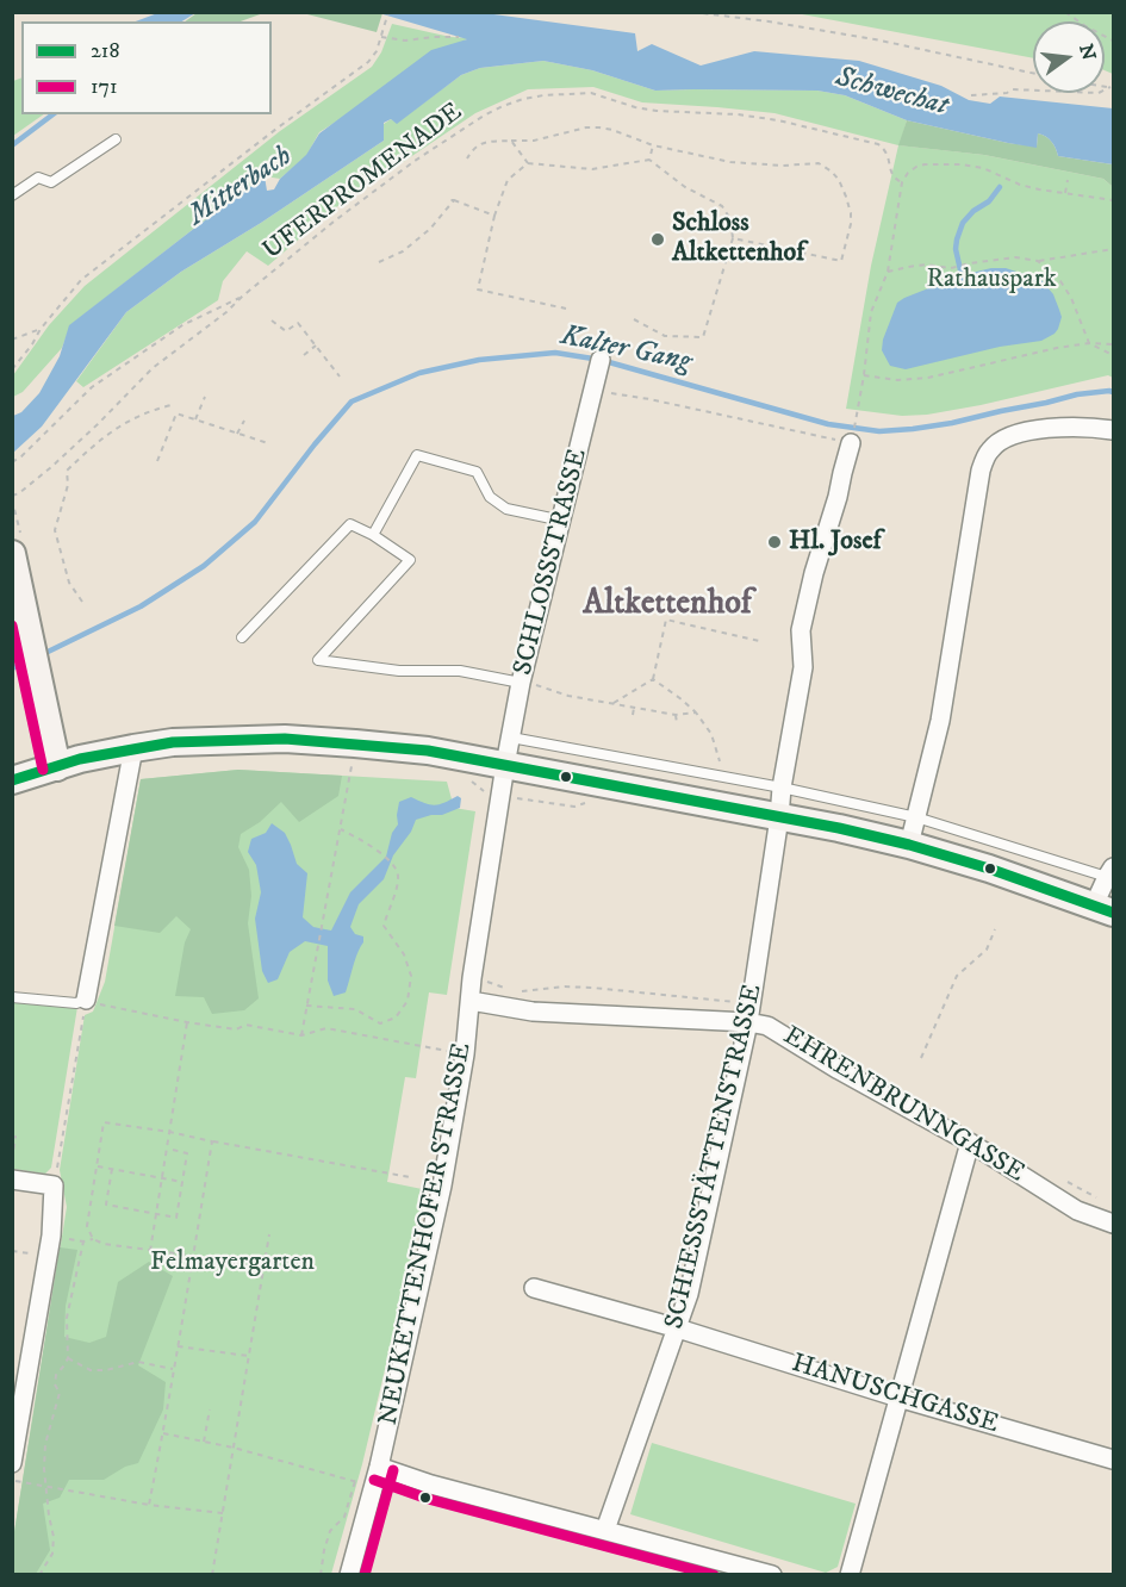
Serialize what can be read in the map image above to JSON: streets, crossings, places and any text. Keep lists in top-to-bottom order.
{
  "streets": {
    "street": [
      "SCHLOSSSTRASSE",
      "EHRENBRUNNGASSE",
      "SCHIESSSTÄTTENSTRASSE",
      "NEUKETTENHOFER STRASSE",
      "HANUSCHGASSE"
    ],
    "path": ["UFERPROMENADE"]
  },
  "crossings": [
    ["SCHLOSSSTRASSE", "NEUKETTENHOFER STRASSE"],
    ["EHRENBRUNNGASSE", "SCHIESSSTÄTTENSTRASSE"],
    ["EHRENBRUNNGASSE", "NEUKETTENHOFER STRASSE"],
    ["SCHIESSSTÄTTENSTRASSE", "HANUSCHGASSE"]
  ],
  "districts": ["Altkettenhof"],
  "water": ["Schwechat", "Mitterbach", "Kalter Gang"],
  "parks": ["Rathauspark", "Felmayergarten"],
  "places": ["Schloss Altkettenhof", "Hl. Josef"],
  "lines": ["transit line 171", "transit line 218"],
  "legend": ["218", "171"],
  "north": "right"
}
